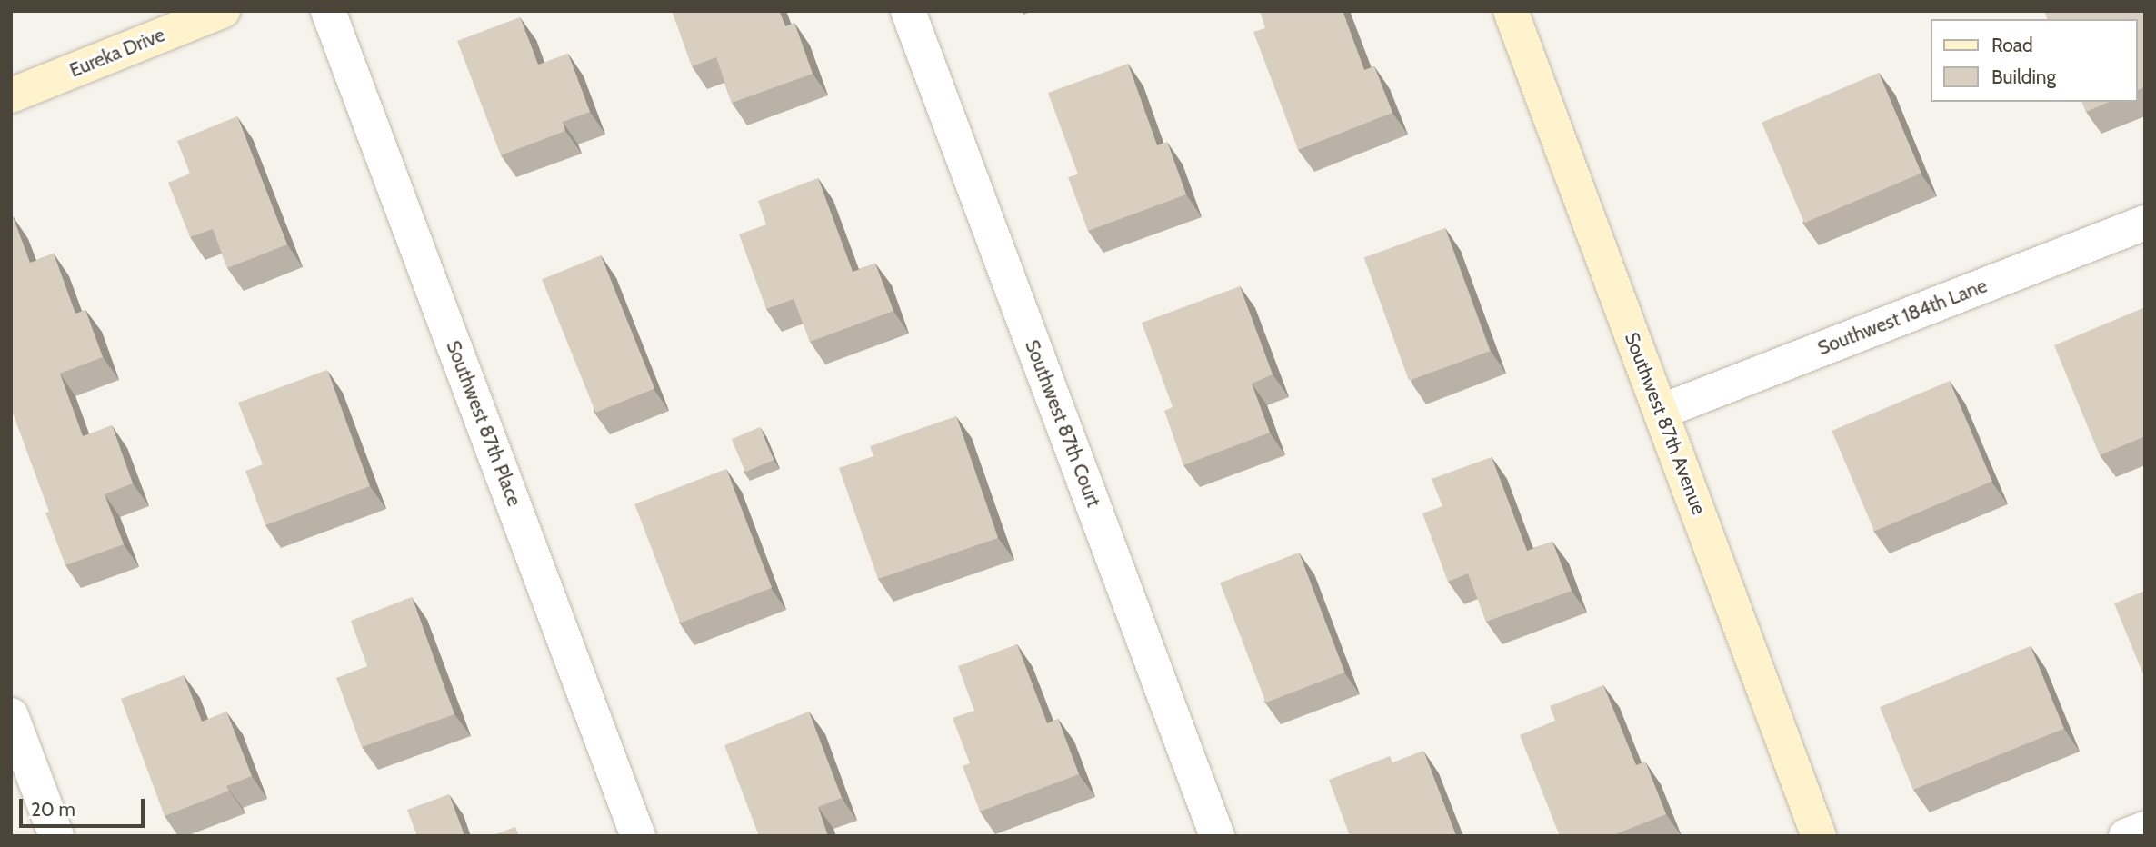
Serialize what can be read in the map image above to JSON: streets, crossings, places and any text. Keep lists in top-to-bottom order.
{
  "streets": {
    "street": [
      "Eureka Drive",
      "Southwest 184th Lane",
      "Southwest 87th Place",
      "Southwest 87th Court",
      "Southwest 87th Avenue"
    ]
  },
  "crossings": [
    ["Southwest 184th Lane", "Southwest 87th Avenue"]
  ],
  "legend": ["Road", "Building"],
  "scale_bar": "20 m"
}
